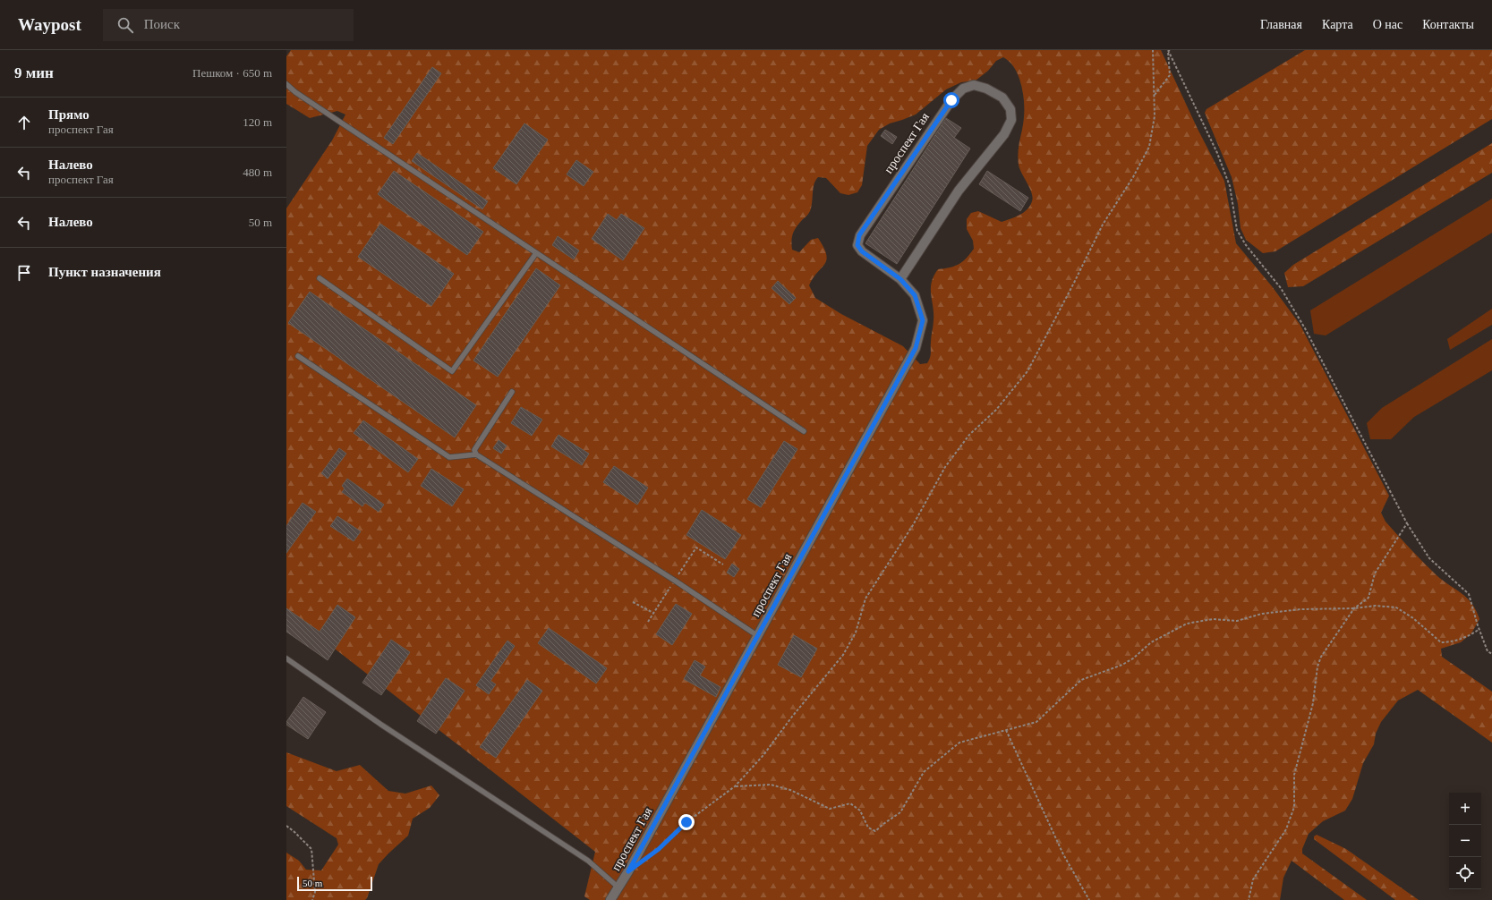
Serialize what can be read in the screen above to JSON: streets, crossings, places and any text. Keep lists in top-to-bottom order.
{
  "streets": {
    "street": ["проспект Гая"]
  },
  "scale_bar": "50 m",
  "page": {
    "header": "Waypost",
    "search": "Поиск",
    "nav": [
      "Главная",
      "Карта",
      "О нас",
      "Контакты"
    ],
    "heading": ["9 мин", "Пешком · 650 m"],
    "list": [
      ["Прямо", "проспект Гая", "120 m"],
      ["Налево", "проспект Гая", "480 m"],
      ["Налево", "50 m"],
      "Пункт назначения"
    ],
    "map_buttons": ["+", "−"],
    "scale": "50 m"
  }
}
